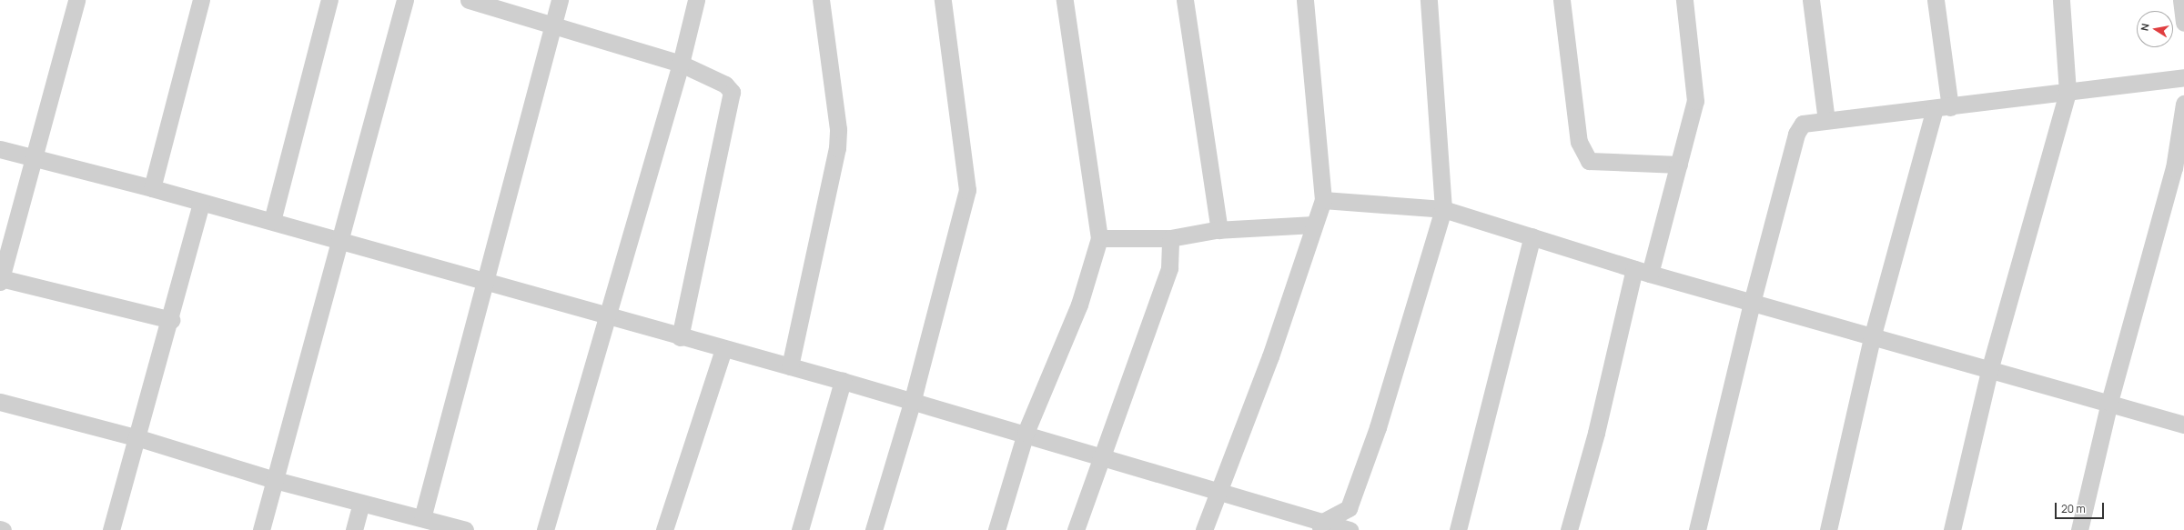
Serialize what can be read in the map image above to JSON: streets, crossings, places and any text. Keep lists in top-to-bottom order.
{
  "scale_bar": "20 m",
  "north": "left"
}
